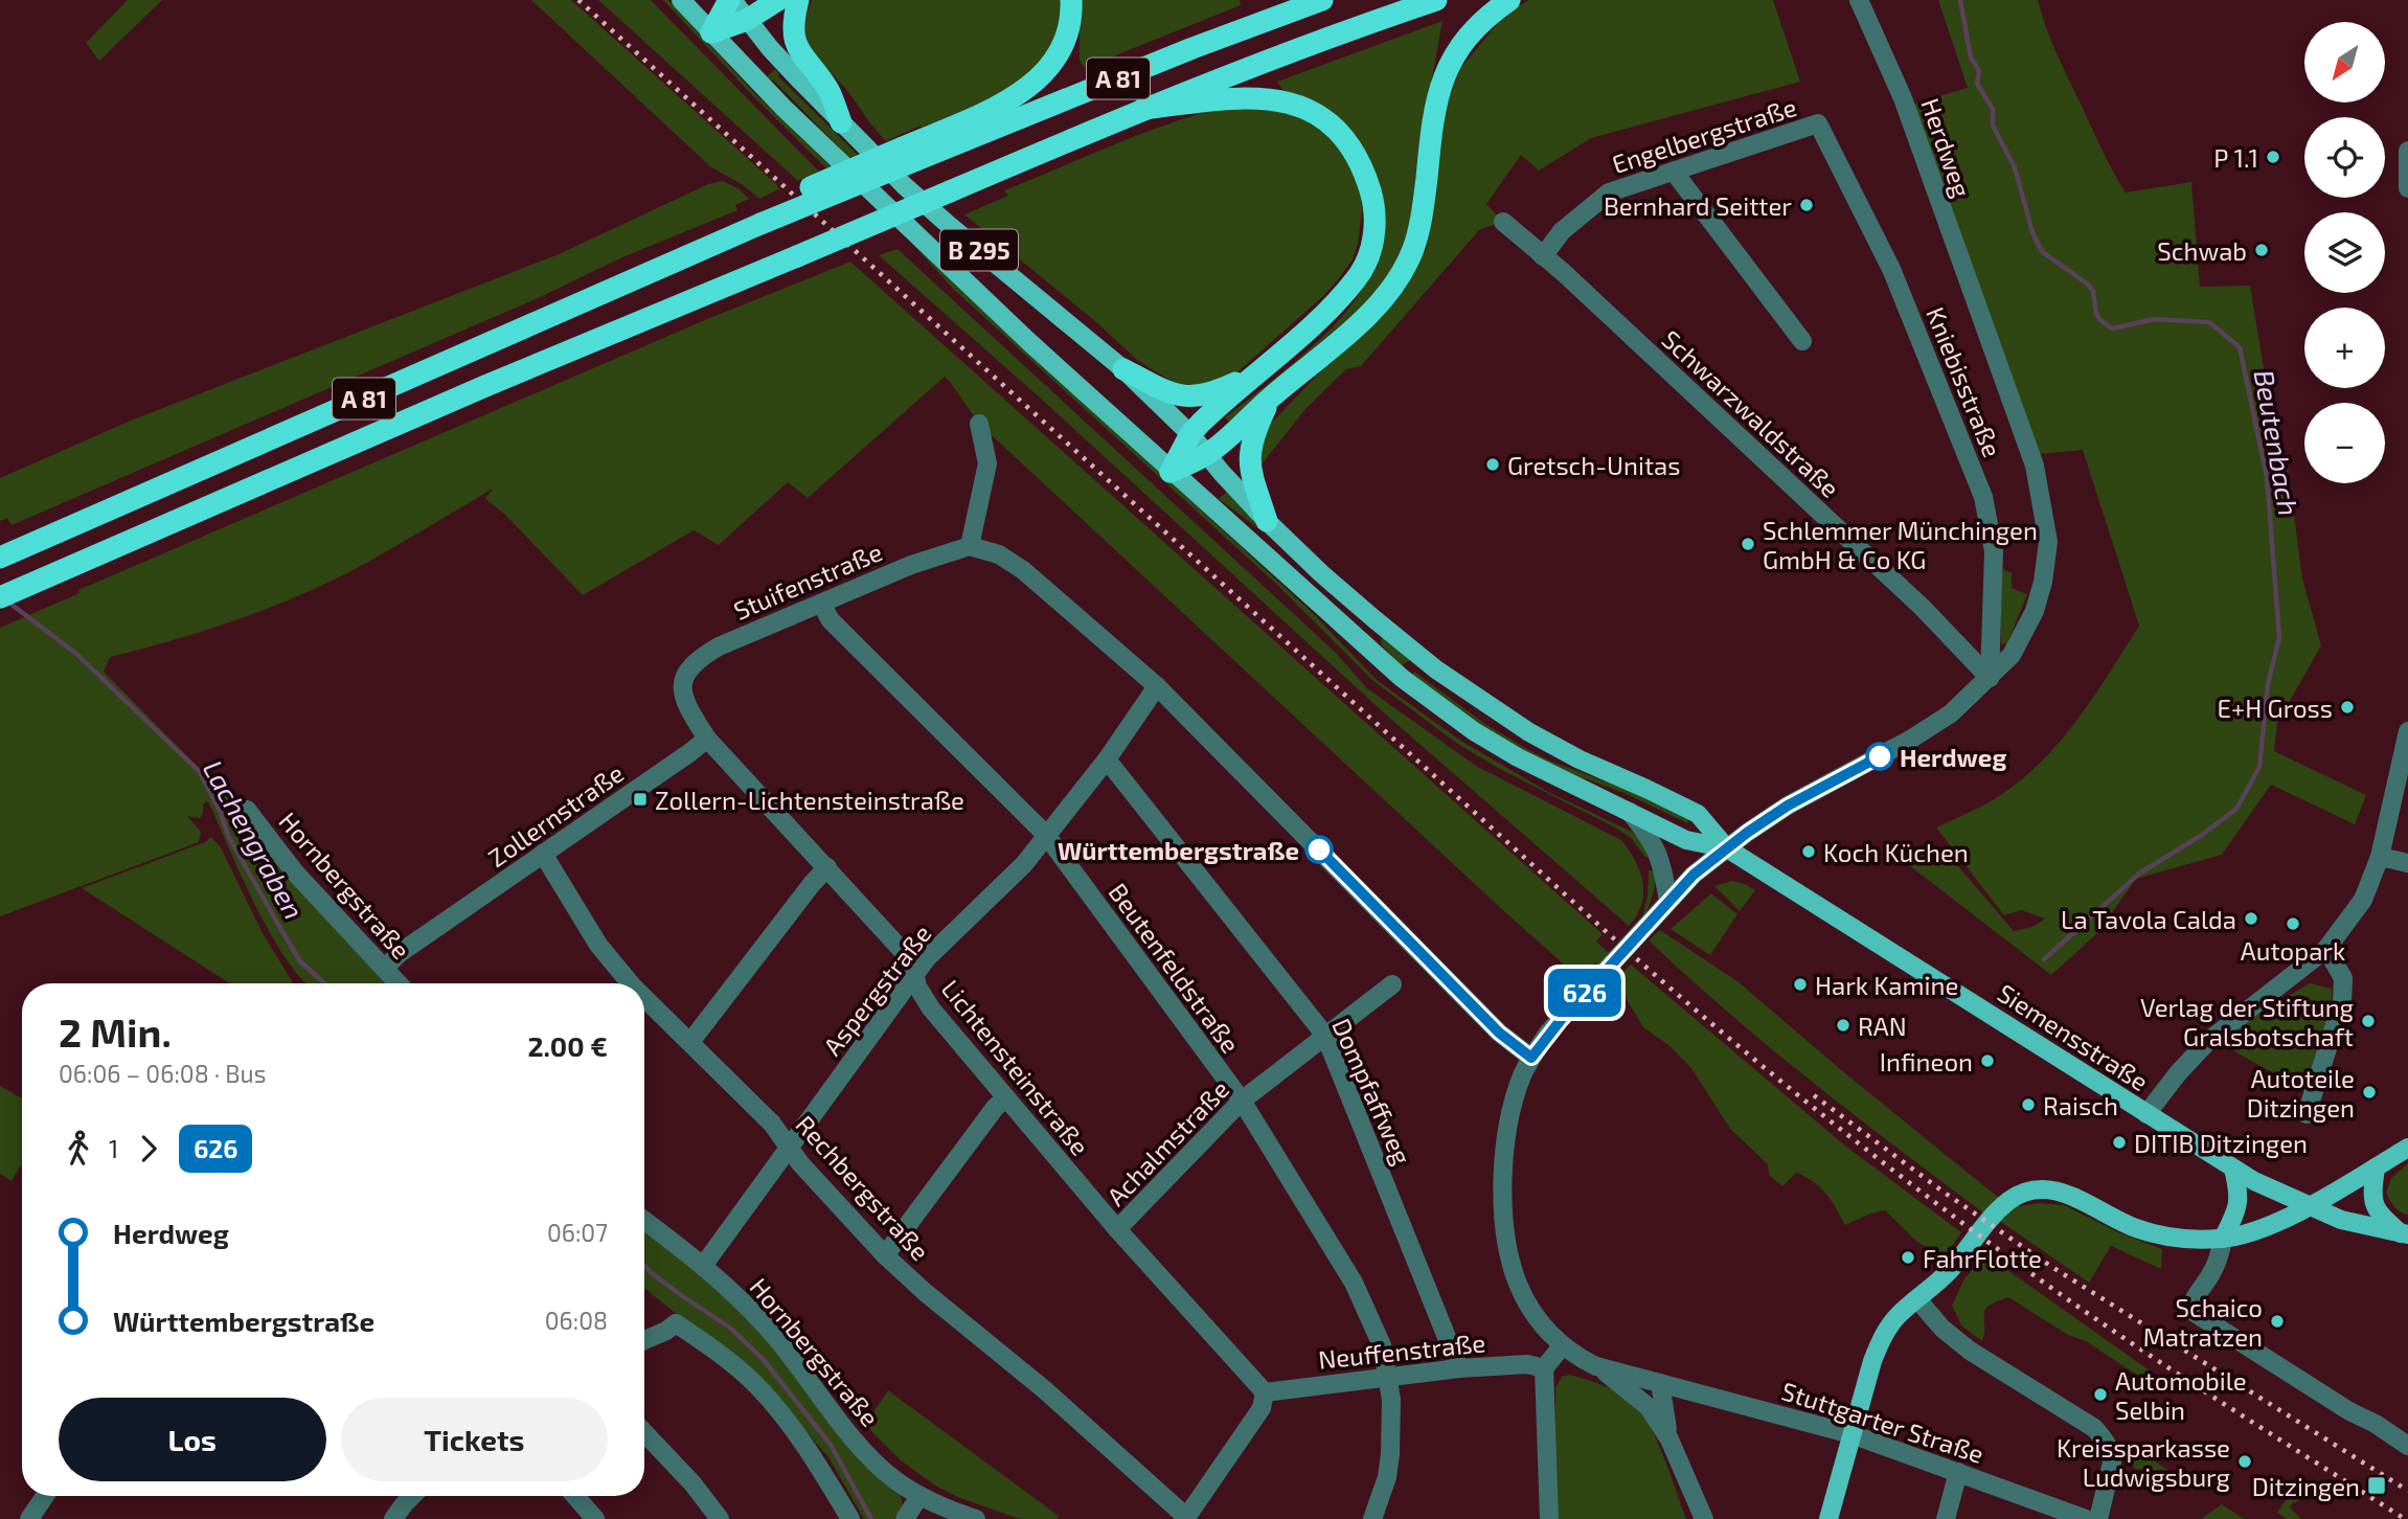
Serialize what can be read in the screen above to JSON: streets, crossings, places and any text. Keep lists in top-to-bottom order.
{
  "streets": {
    "highway": ["A 81"],
    "main road": ["B 295", "Siemensstraße"],
    "street": [
      "Engelbergstraße",
      "Herdweg",
      "Kniebisstraße",
      "Schwarzwaldstraße",
      "Stuifenstraße",
      "Zollernstraße",
      "Hornbergstraße",
      "Beutenfeldstraße",
      "Aspergstraße",
      "Lichtensteinstraße",
      "Dompfaffweg",
      "Achalmstraße",
      "Rechbergstraße",
      "Neuffenstraße",
      "Stuttgarter Straße"
    ]
  },
  "crossings": [
    ["Engelbergstraße", "Kniebisstraße"],
    ["Engelbergstraße", "Schwarzwaldstraße"],
    ["Herdweg", "Kniebisstraße"],
    ["Herdweg", "Schwarzwaldstraße"],
    ["Herdweg", "Siemensstraße"],
    ["Kniebisstraße", "Schwarzwaldstraße"],
    ["Stuifenstraße", "Zollernstraße"],
    ["Stuifenstraße", "Beutenfeldstraße"],
    ["Stuifenstraße", "Lichtensteinstraße"],
    ["Zollernstraße", "Hornbergstraße"],
    ["Zollernstraße", "Lichtensteinstraße"],
    ["Zollernstraße", "Rechbergstraße"],
    ["Hornbergstraße", "Aspergstraße"],
    ["Beutenfeldstraße", "Aspergstraße"],
    ["Beutenfeldstraße", "Achalmstraße"],
    ["Beutenfeldstraße", "Neuffenstraße"],
    ["Aspergstraße", "Lichtensteinstraße"],
    ["Aspergstraße", "Dompfaffweg"],
    ["Aspergstraße", "Rechbergstraße"],
    ["Lichtensteinstraße", "Achalmstraße"],
    ["Lichtensteinstraße", "Neuffenstraße"],
    ["Dompfaffweg", "Achalmstraße"],
    ["Dompfaffweg", "Neuffenstraße"]
  ],
  "water": ["Beutenbach", "Lachengraben"],
  "places": {
    "other": [
      "P 1.1",
      "Bernhard Seitter",
      "Schwab",
      "Gretsch-Unitas",
      "Schlemmer Münchingen GmbH & Co KG",
      "E+H Gross",
      "Herdweg",
      "Württembergstraße",
      "Koch Küchen",
      "La Tavola Calda",
      "Autopark",
      "Hark Kamine",
      "Verlag der Stiftung Gralsbotschaft",
      "RAN",
      "Infineon",
      "Autoteile Ditzingen",
      "Raisch",
      "DITIB Ditzingen",
      "FahrFlotte",
      "Schaico Matratzen",
      "Automobile Selbin",
      "Kreissparkasse Ludwigsburg"
    ],
    "transit": ["Zollern-Lichtensteinstraße", "Ditzingen"]
  },
  "lines": ["bus line 626"],
  "north": "bottom left",
  "page": {
    "on_map": "626",
    "map_buttons": ["+", "−"],
    "heading": ["2 Min.", "06:06 – 06:08 · Bus", "2.00 €"],
    "legs": ["1", "626"],
    "list": [
      {
        "name": "Herdweg",
        "value": "06:07"
      },
      {
        "name": "Württembergstraße",
        "value": "06:08"
      }
    ],
    "buttons": ["Los", "Tickets"]
  }
}
